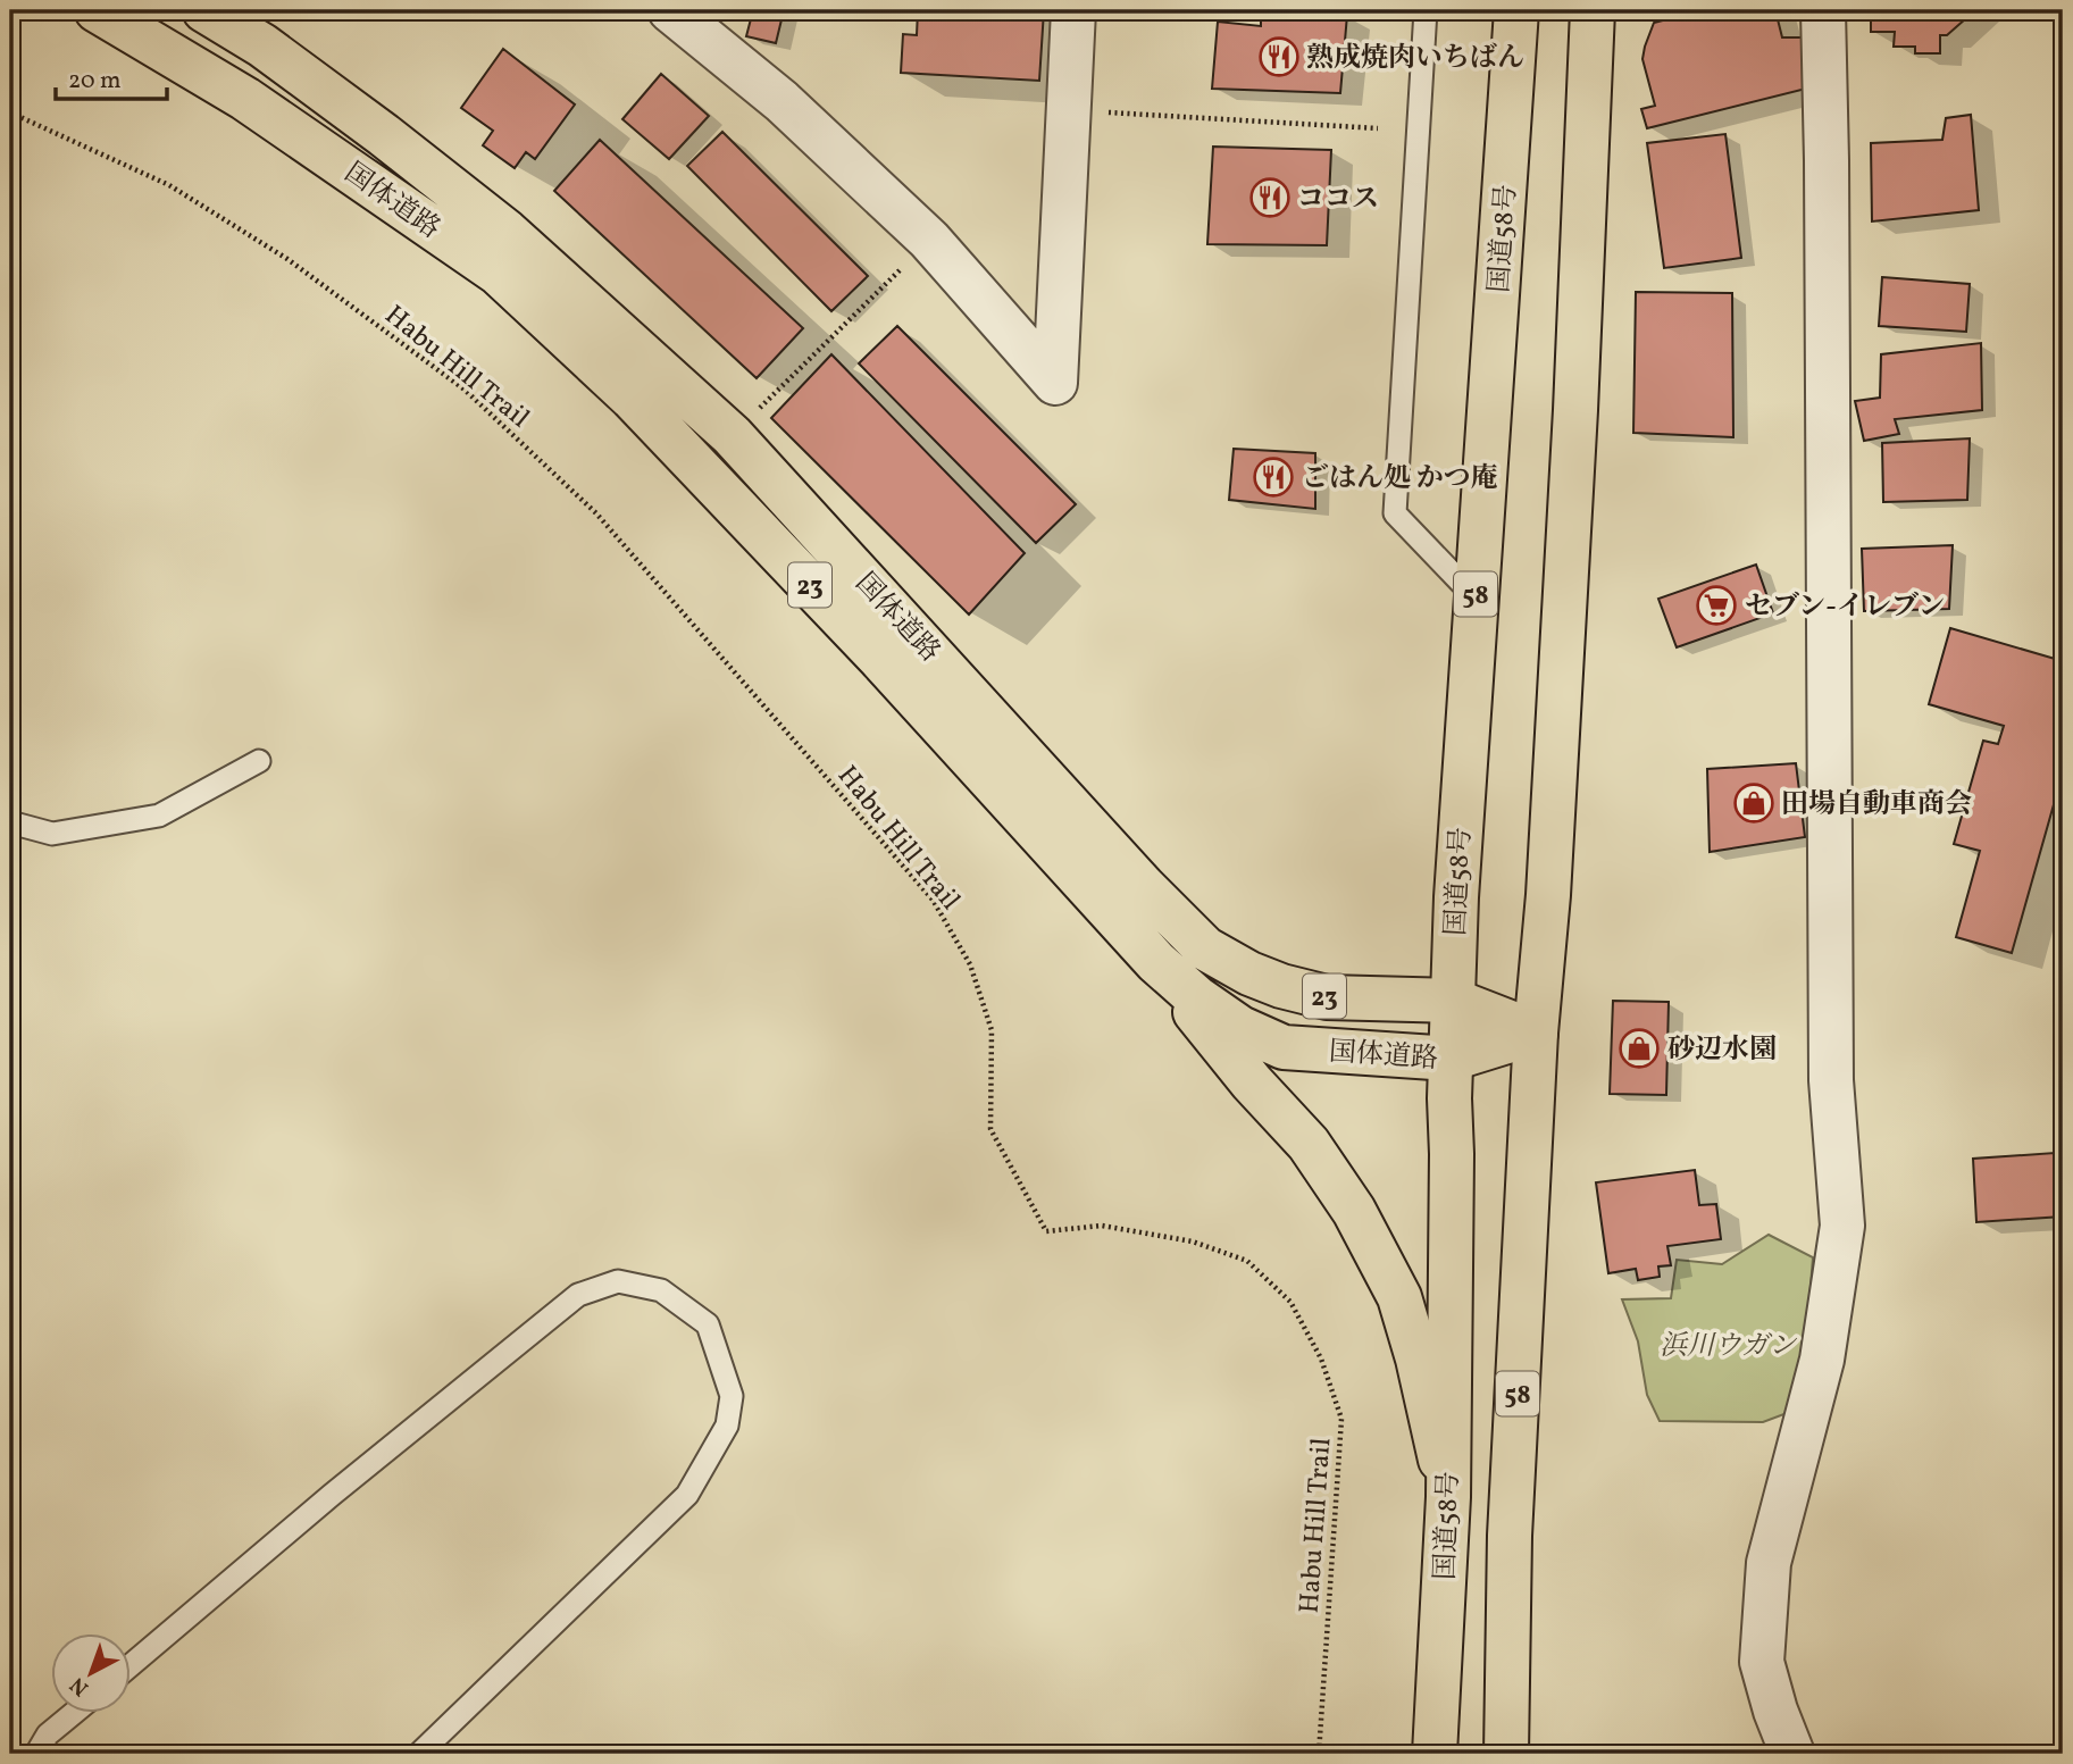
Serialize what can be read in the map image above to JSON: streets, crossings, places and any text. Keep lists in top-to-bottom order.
{
  "streets": {
    "main road": [
      "国体道路",
      "国道58号",
      "23",
      "58"
    ],
    "path": ["Habu Hill Trail"]
  },
  "crossings": [
    ["国体道路", "国道58号"],
    ["国体道路", "58"]
  ],
  "parks": ["浜川ウガン"],
  "places": {
    "restaurant": ["熟成焼肉いちばん", "ココス", "ごはん処 かつ庵"],
    "supermarket": ["セブン-イレブン"],
    "shop": ["田場自動車商会", "砂辺水園"]
  },
  "scale_bar": "20 m",
  "north": "bottom left"
}
